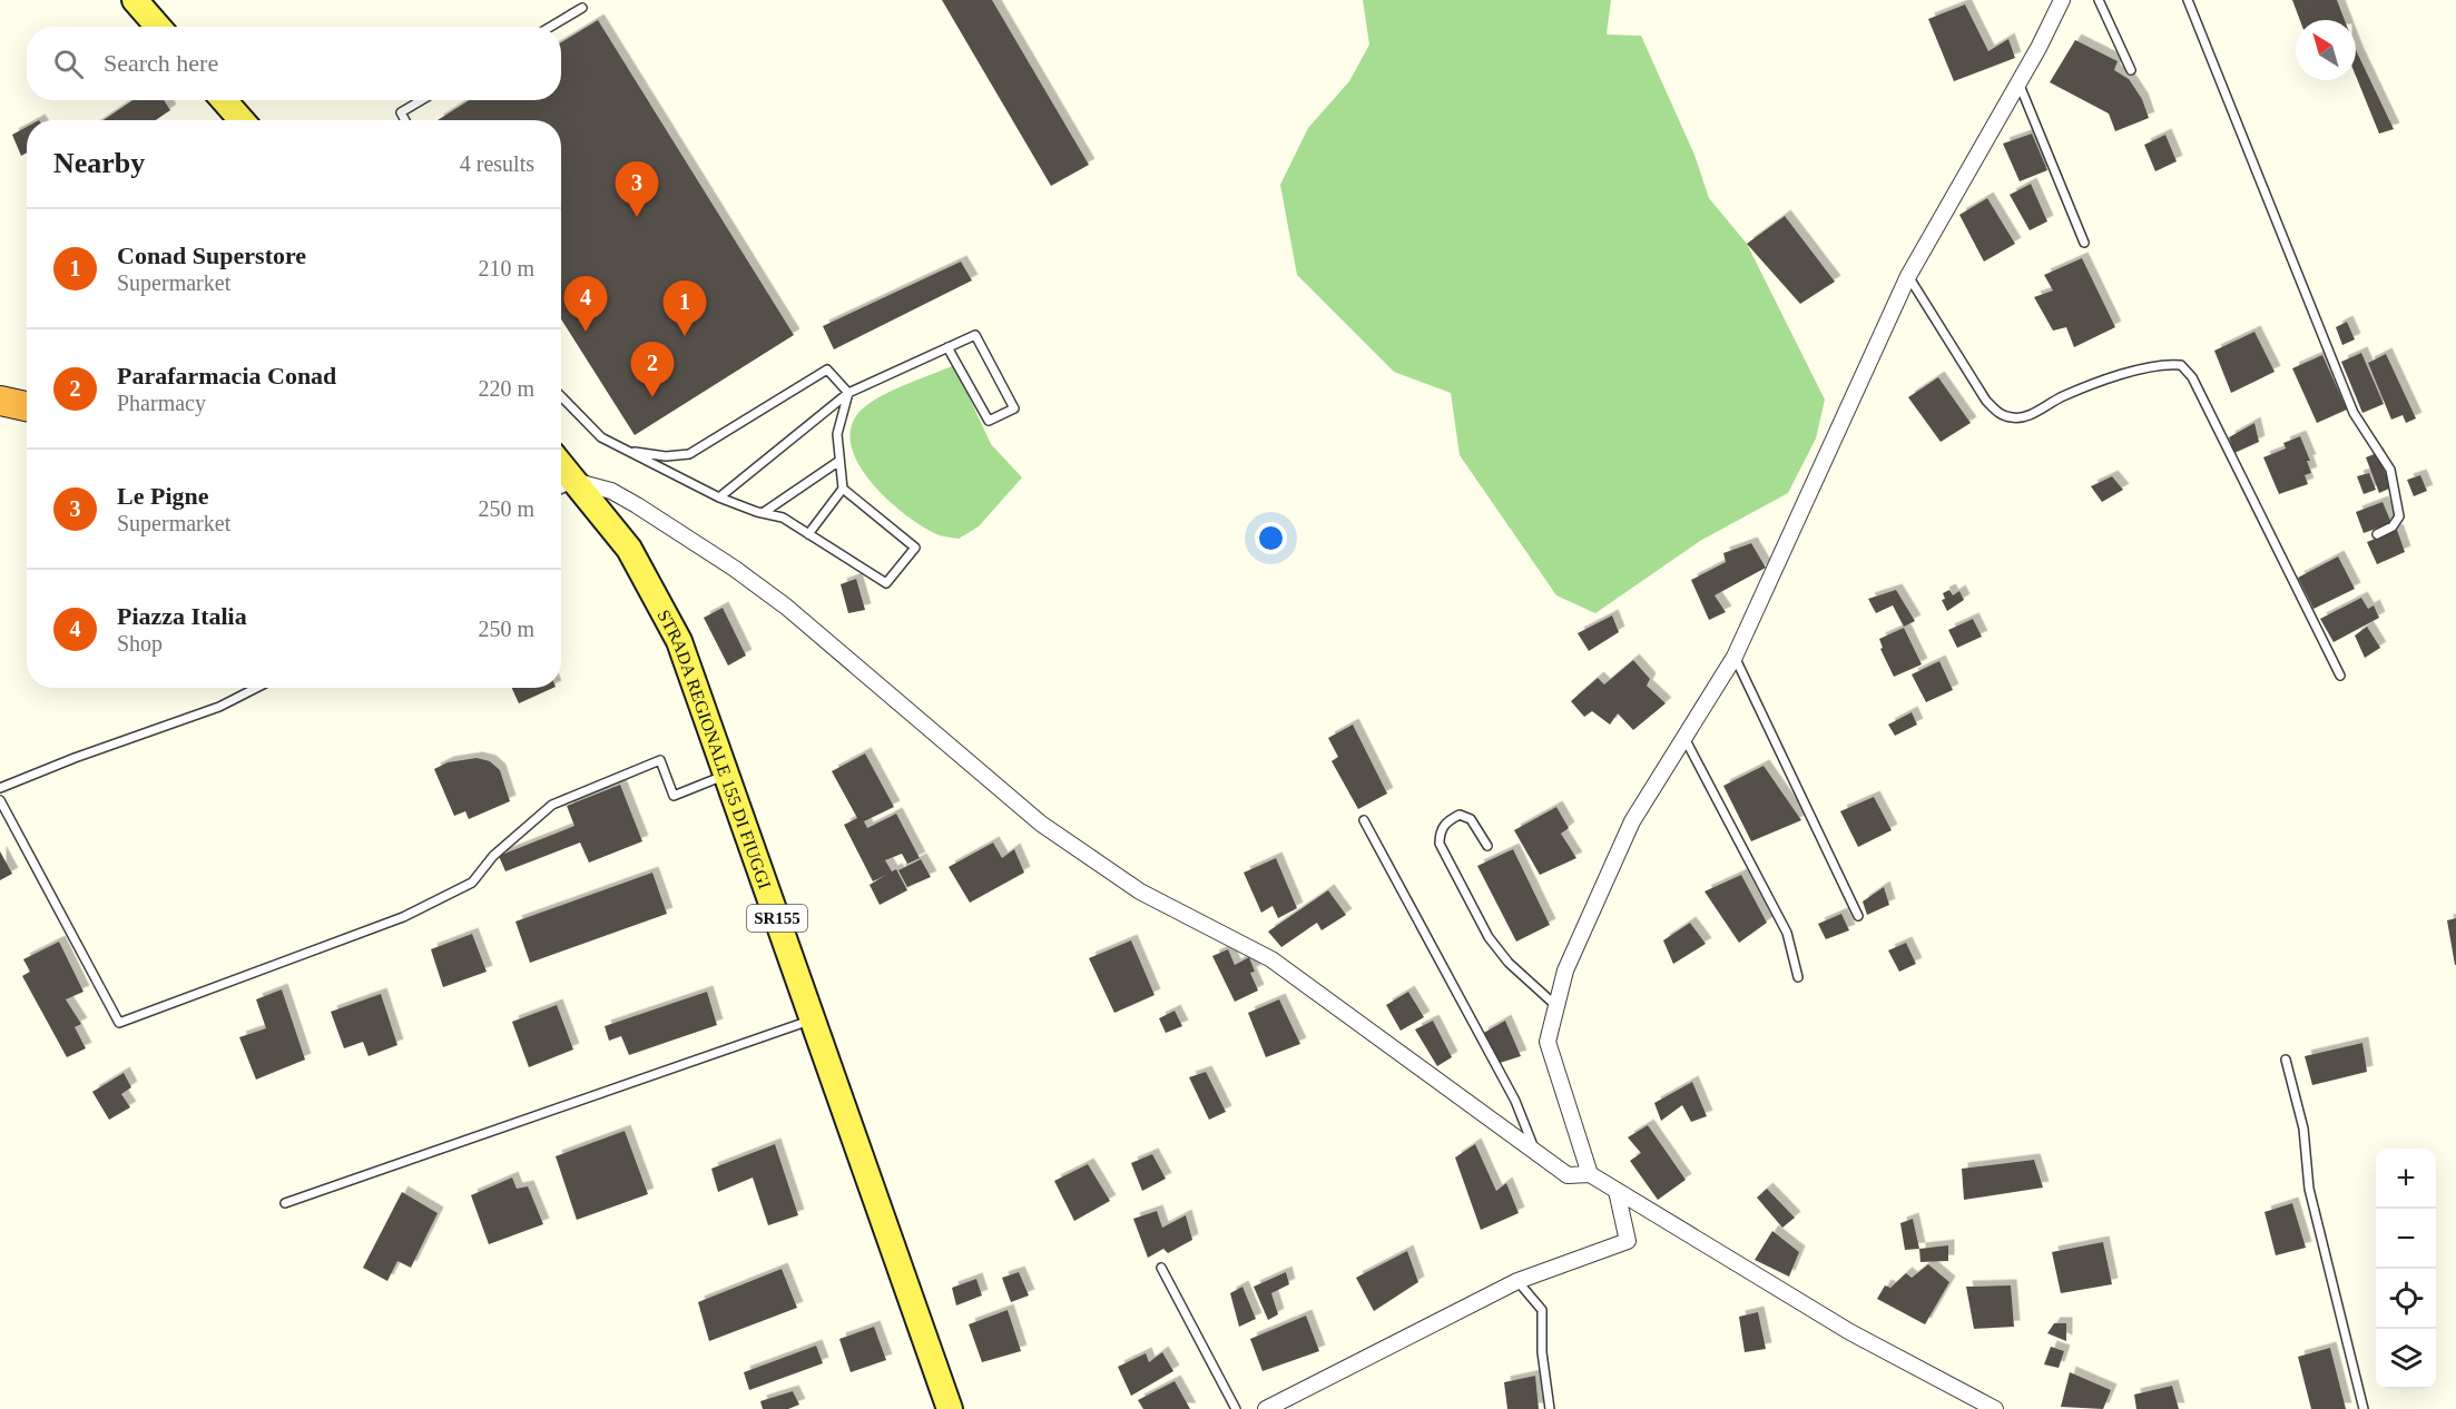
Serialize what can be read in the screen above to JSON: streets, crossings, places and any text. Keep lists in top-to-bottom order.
{
  "streets": {
    "main road": ["STRADA REGIONALE 155 DI FIUGGI", "SR155"]
  },
  "north": "top left",
  "page": {
    "search": "Search here",
    "heading": ["Nearby", "4 results"],
    "pins": [
      "3",
      "4",
      "1",
      "2"
    ],
    "list": [
      {
        "mark": "1",
        "name": "Conad Superstore",
        "note": "Supermarket",
        "value": "210 m"
      },
      {
        "mark": "2",
        "name": "Parafarmacia Conad",
        "note": "Pharmacy",
        "value": "220 m"
      },
      {
        "mark": "3",
        "name": "Le Pigne",
        "note": "Supermarket",
        "value": "250 m"
      },
      {
        "mark": "4",
        "name": "Piazza Italia",
        "note": "Shop",
        "value": "250 m"
      }
    ],
    "map_buttons": ["+", "−"]
  }
}
